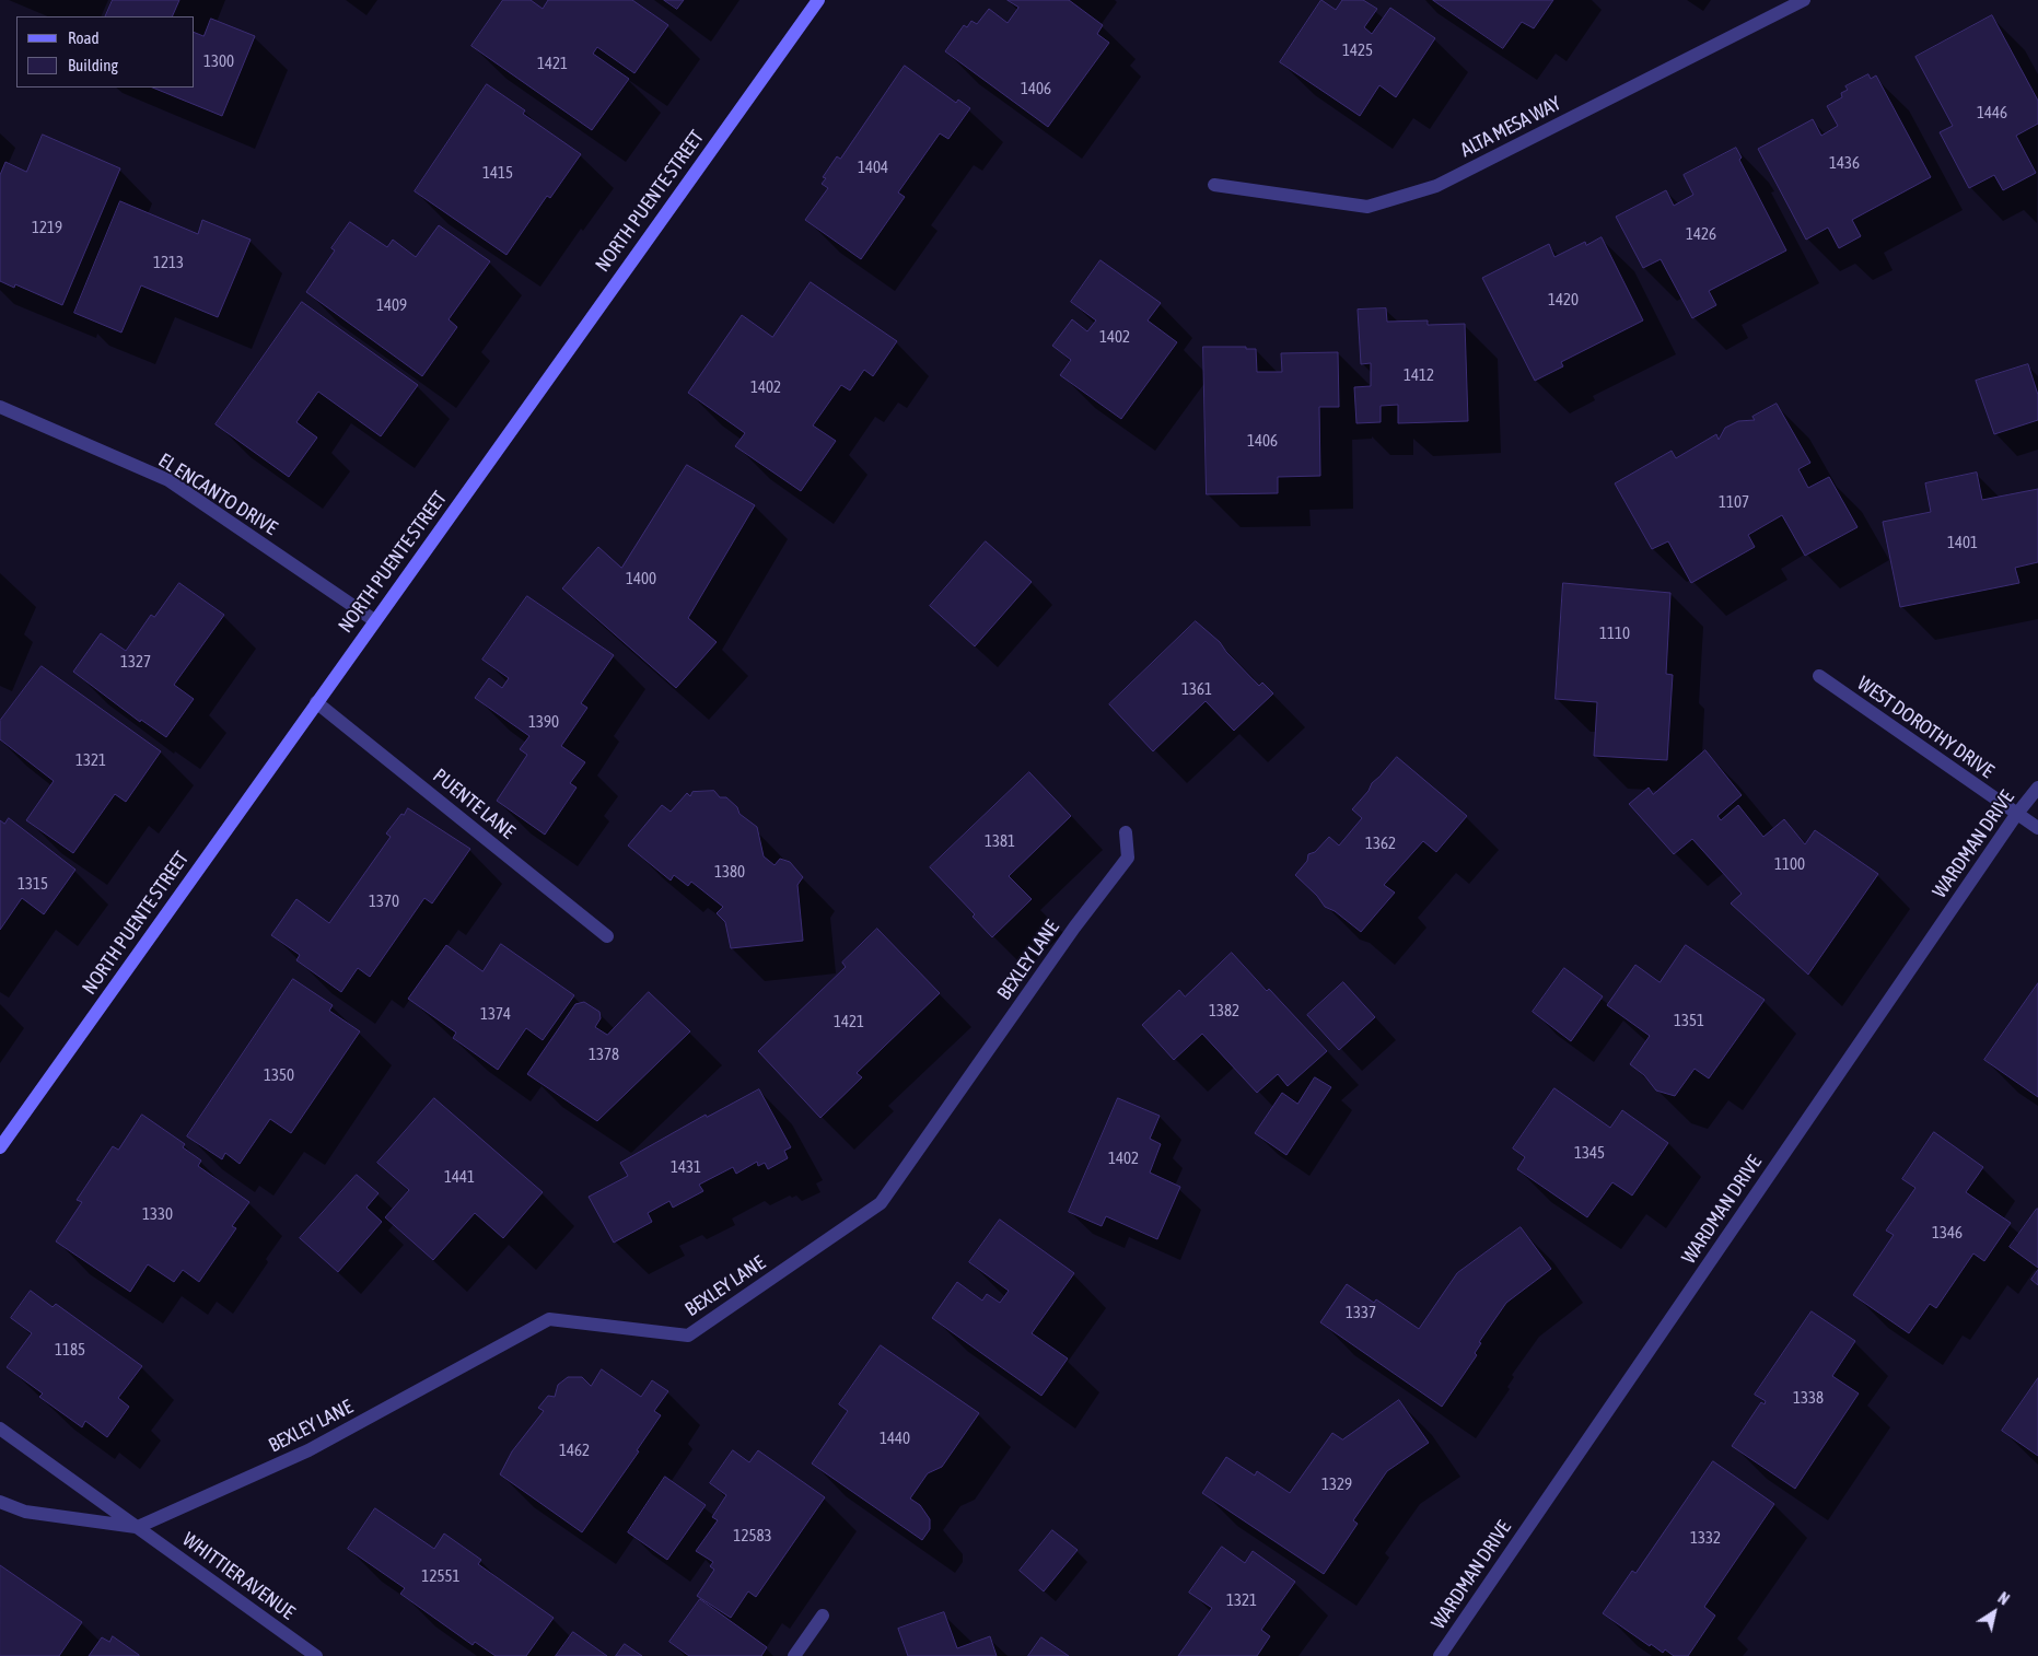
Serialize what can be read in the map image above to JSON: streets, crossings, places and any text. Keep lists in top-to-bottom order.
{
  "streets": {
    "street": [
      "ALTA MESA WAY",
      "NORTH PUENTE STREET",
      "EL ENCANTO DRIVE",
      "WEST DOROTHY DRIVE",
      "PUENTE LANE",
      "WARDMAN DRIVE",
      "BEXLEY LANE",
      "WHITTIER AVENUE"
    ]
  },
  "crossings": [
    ["NORTH PUENTE STREET", "EL ENCANTO DRIVE"],
    ["NORTH PUENTE STREET", "PUENTE LANE"],
    ["WEST DOROTHY DRIVE", "WARDMAN DRIVE"],
    ["BEXLEY LANE", "WHITTIER AVENUE"]
  ],
  "house_numbers": [
    "1425",
    "1300",
    "1421",
    "1406",
    "1446",
    "1436",
    "1404",
    "1415",
    "1219",
    "1426",
    "1213",
    "1420",
    "1409",
    "1402",
    "1412",
    "1402",
    "1406",
    "1107",
    "1401",
    "1400",
    "1110",
    "1327",
    "1361",
    "1390",
    "1321",
    "1381",
    "1362",
    "1100",
    "1380",
    "1315",
    "1370",
    "1382",
    "1374",
    "1351",
    "1421",
    "1378",
    "1350",
    "1345",
    "1402",
    "1431",
    "1441",
    "1330",
    "1346",
    "1337",
    "1185",
    "1338",
    "1440",
    "1462",
    "1329",
    "12583",
    "1332",
    "12551",
    "1321"
  ],
  "legend": ["Road", "Building"],
  "north": "top right"
}
